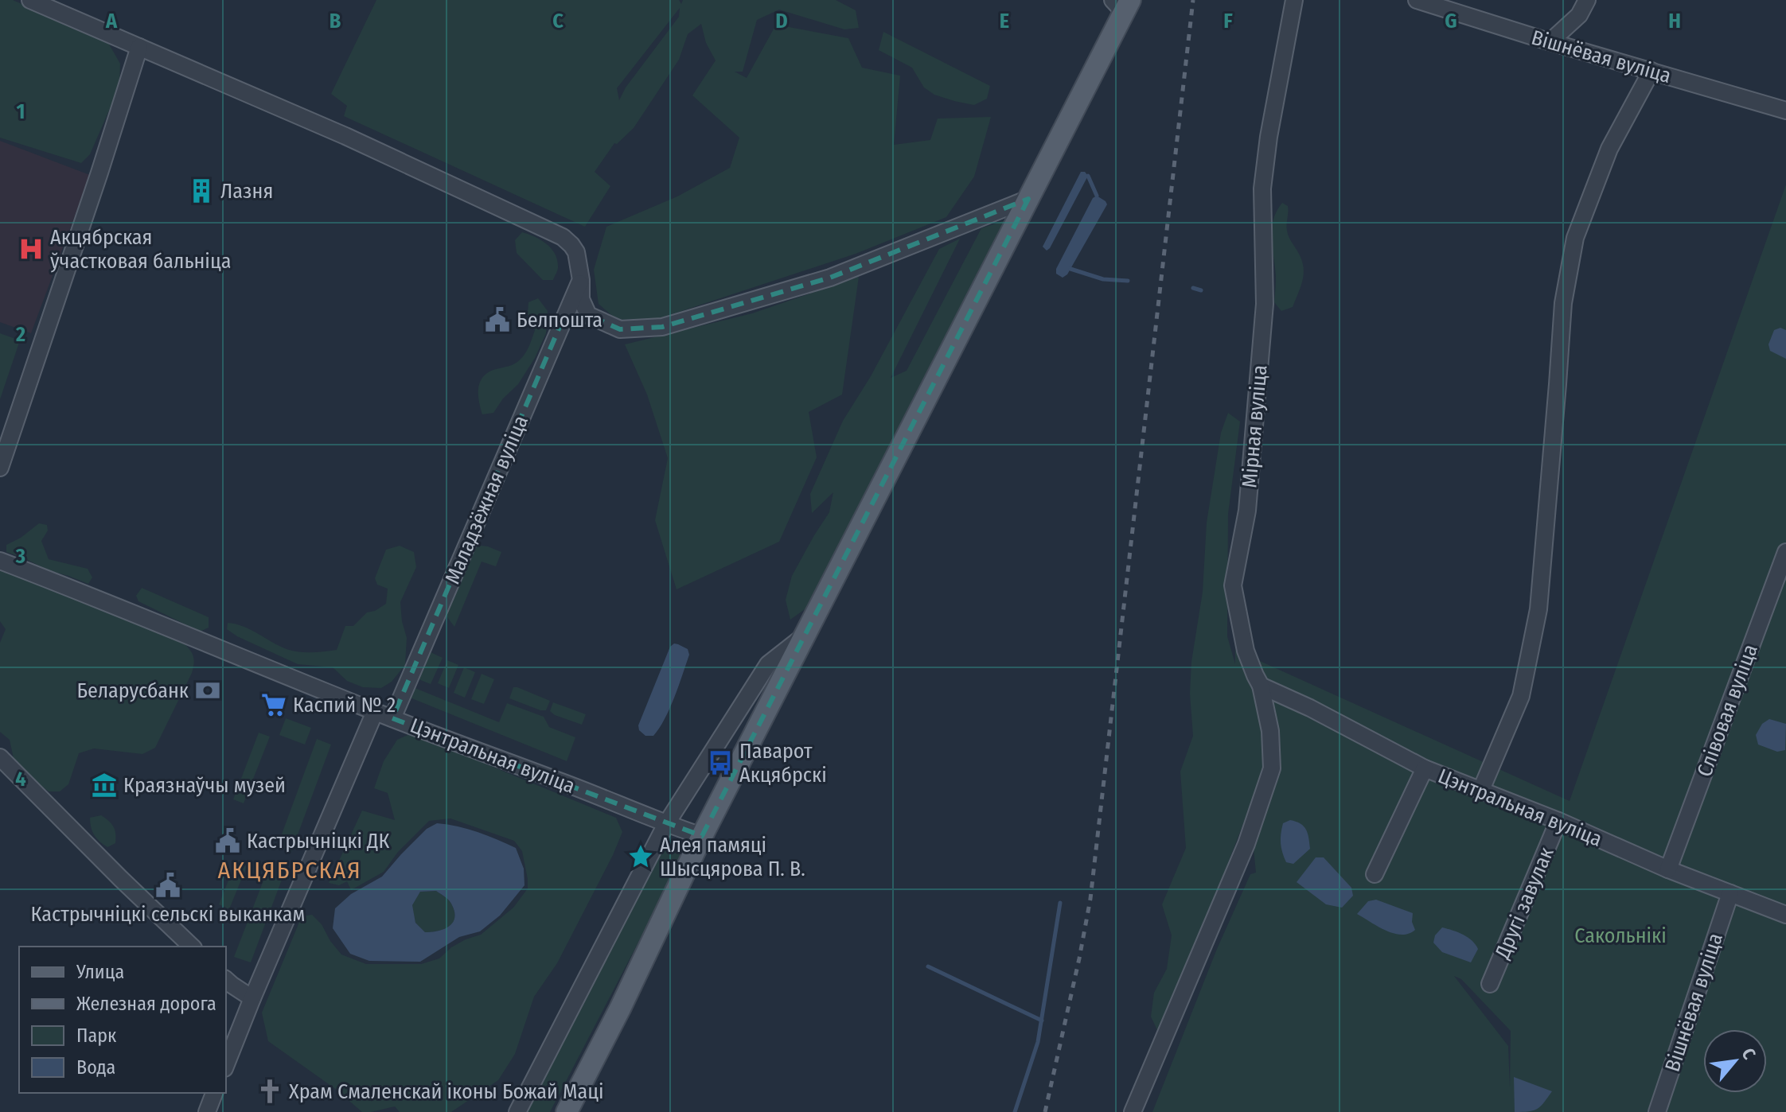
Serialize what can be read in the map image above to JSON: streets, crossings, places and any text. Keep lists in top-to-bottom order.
{
  "streets": {
    "street": [
      "Вішнёвая вуліца",
      "Мірная вуліца",
      "Маладзёжная вуліца",
      "Слівовая вуліца",
      "Цэнтральная вуліца",
      "Другі завулак"
    ]
  },
  "crossings": [
    ["Вішнёвая вуліца", "Цэнтральная вуліца"],
    ["Мірная вуліца", "Цэнтральная вуліца"],
    ["Маладзёжная вуліца", "Цэнтральная вуліца"],
    ["Слівовая вуліца", "Цэнтральная вуліца"],
    ["Цэнтральная вуліца", "Другі завулак"]
  ],
  "districts": ["АКЦЯБРСКАЯ"],
  "parks": ["Сакольнікі"],
  "places": {
    "building": ["Лазня"],
    "hospital": ["Акцябрская ўчастковая бальніца"],
    "public building": ["Белпошта", "Кастрычніцкі ДК", "Кастрычніцкі сельскі выканкам"],
    "bank": ["Беларусбанк"],
    "supermarket": ["Каспий № 2"],
    "bus stop": ["Паварот Акцябрскі"],
    "museum": ["Краязнаўчы музей"],
    "place": ["Алея памяці Шысцярова П. В."],
    "church": ["Храм Смаленскай іконы Божай Маці"]
  },
  "legend": [
    "Улица",
    "Железная дорога",
    "Парк",
    "Вода"
  ],
  "north": "top right",
  "grid": {
    "columns": [
      "A",
      "B",
      "C",
      "D",
      "E",
      "F",
      "G",
      "H"
    ],
    "rows": [
      "1",
      "2",
      "3",
      "4"
    ]
  }
}
